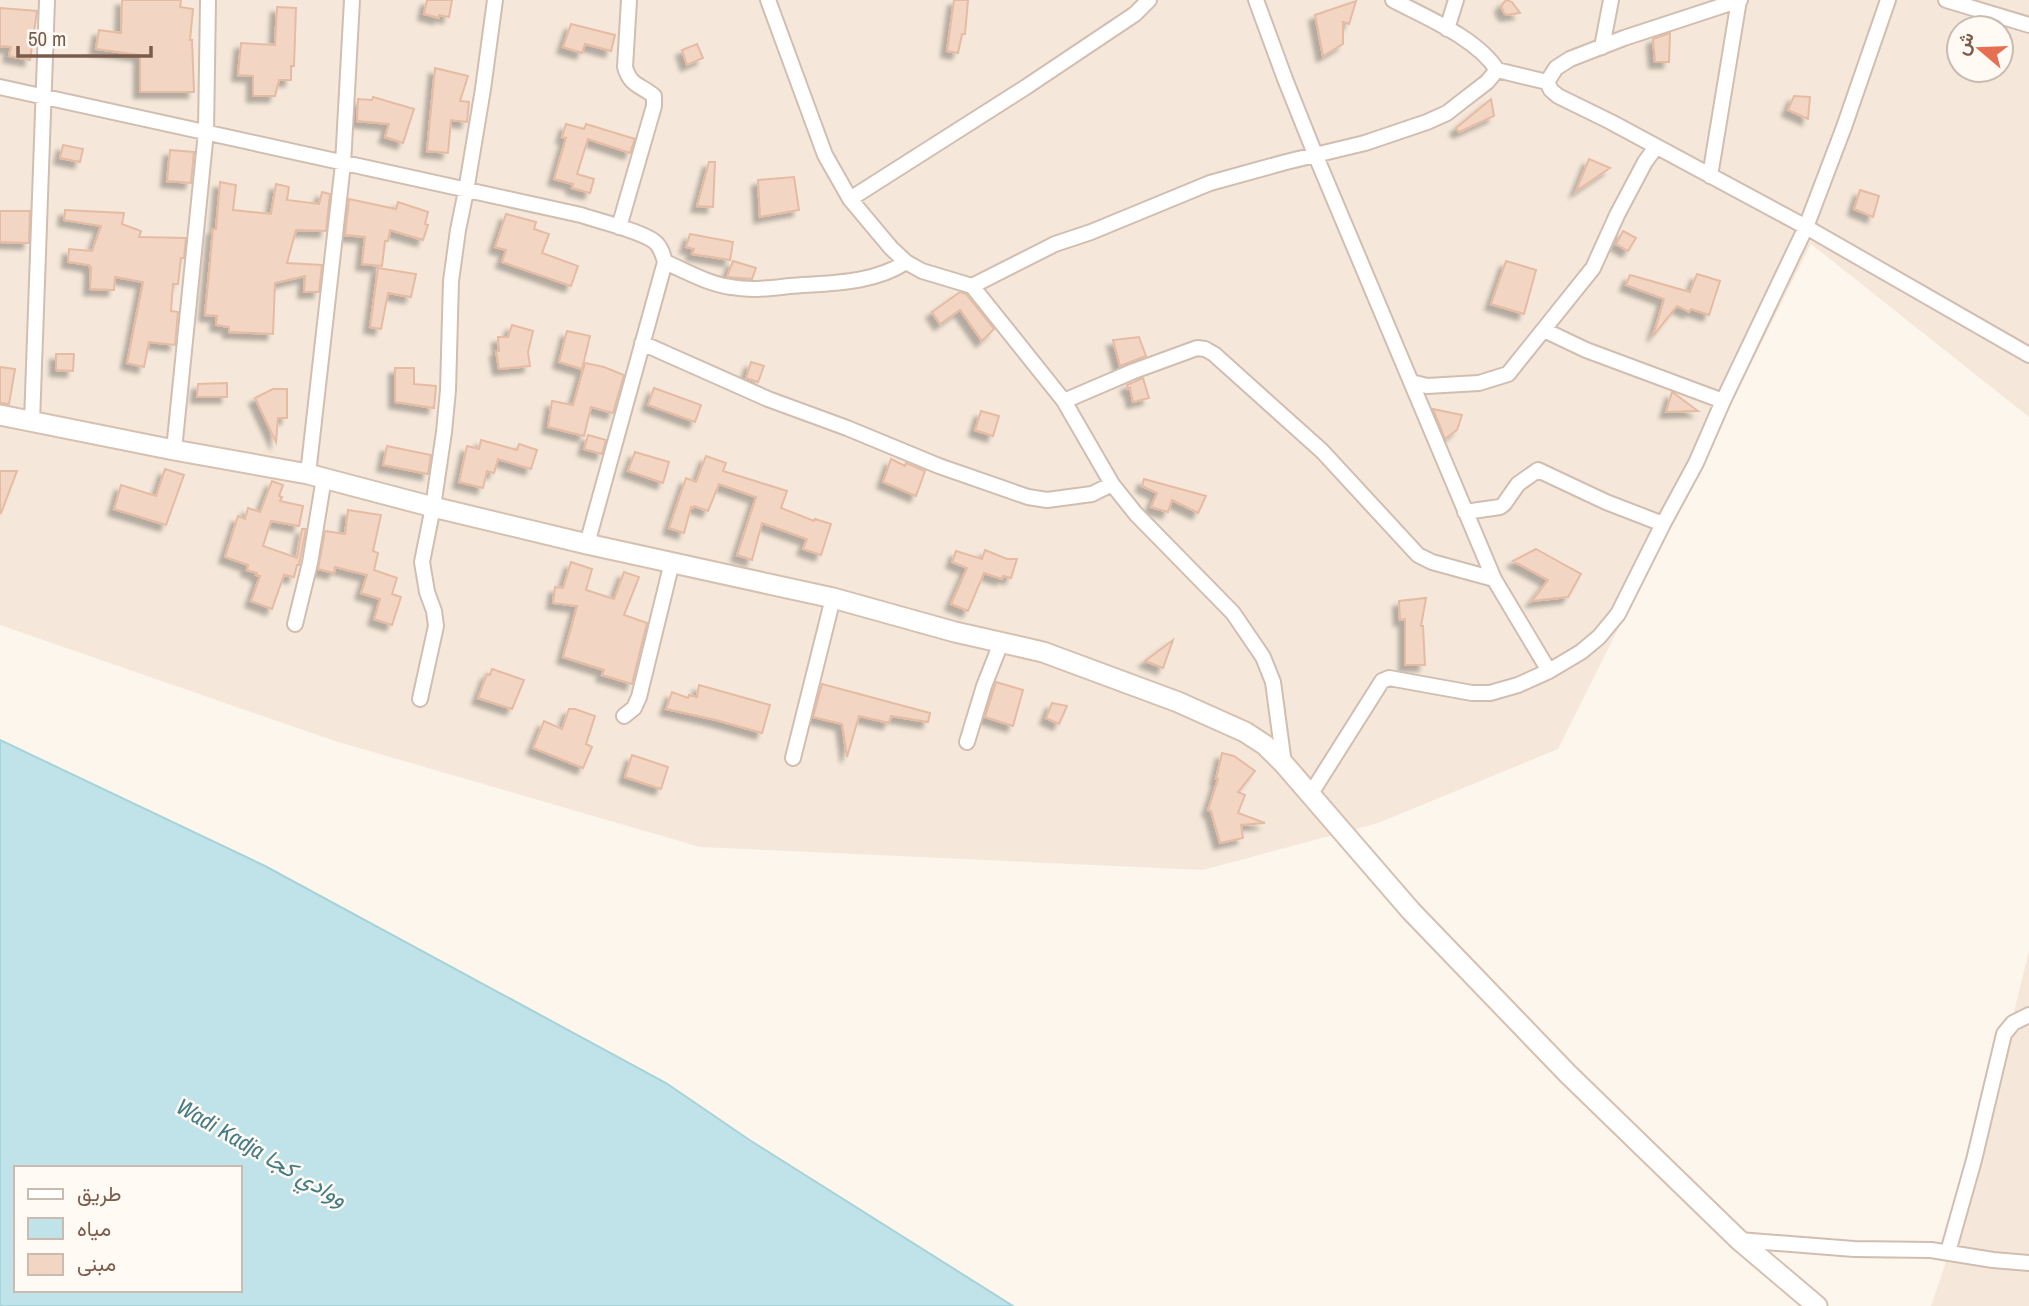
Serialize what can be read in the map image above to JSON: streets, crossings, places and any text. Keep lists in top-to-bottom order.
{
  "water": ["Wadi Kadja ووادي كجا"],
  "legend": ["طريق", "مياه", "مبنى"],
  "scale_bar": "50 m",
  "north": "left"
}
